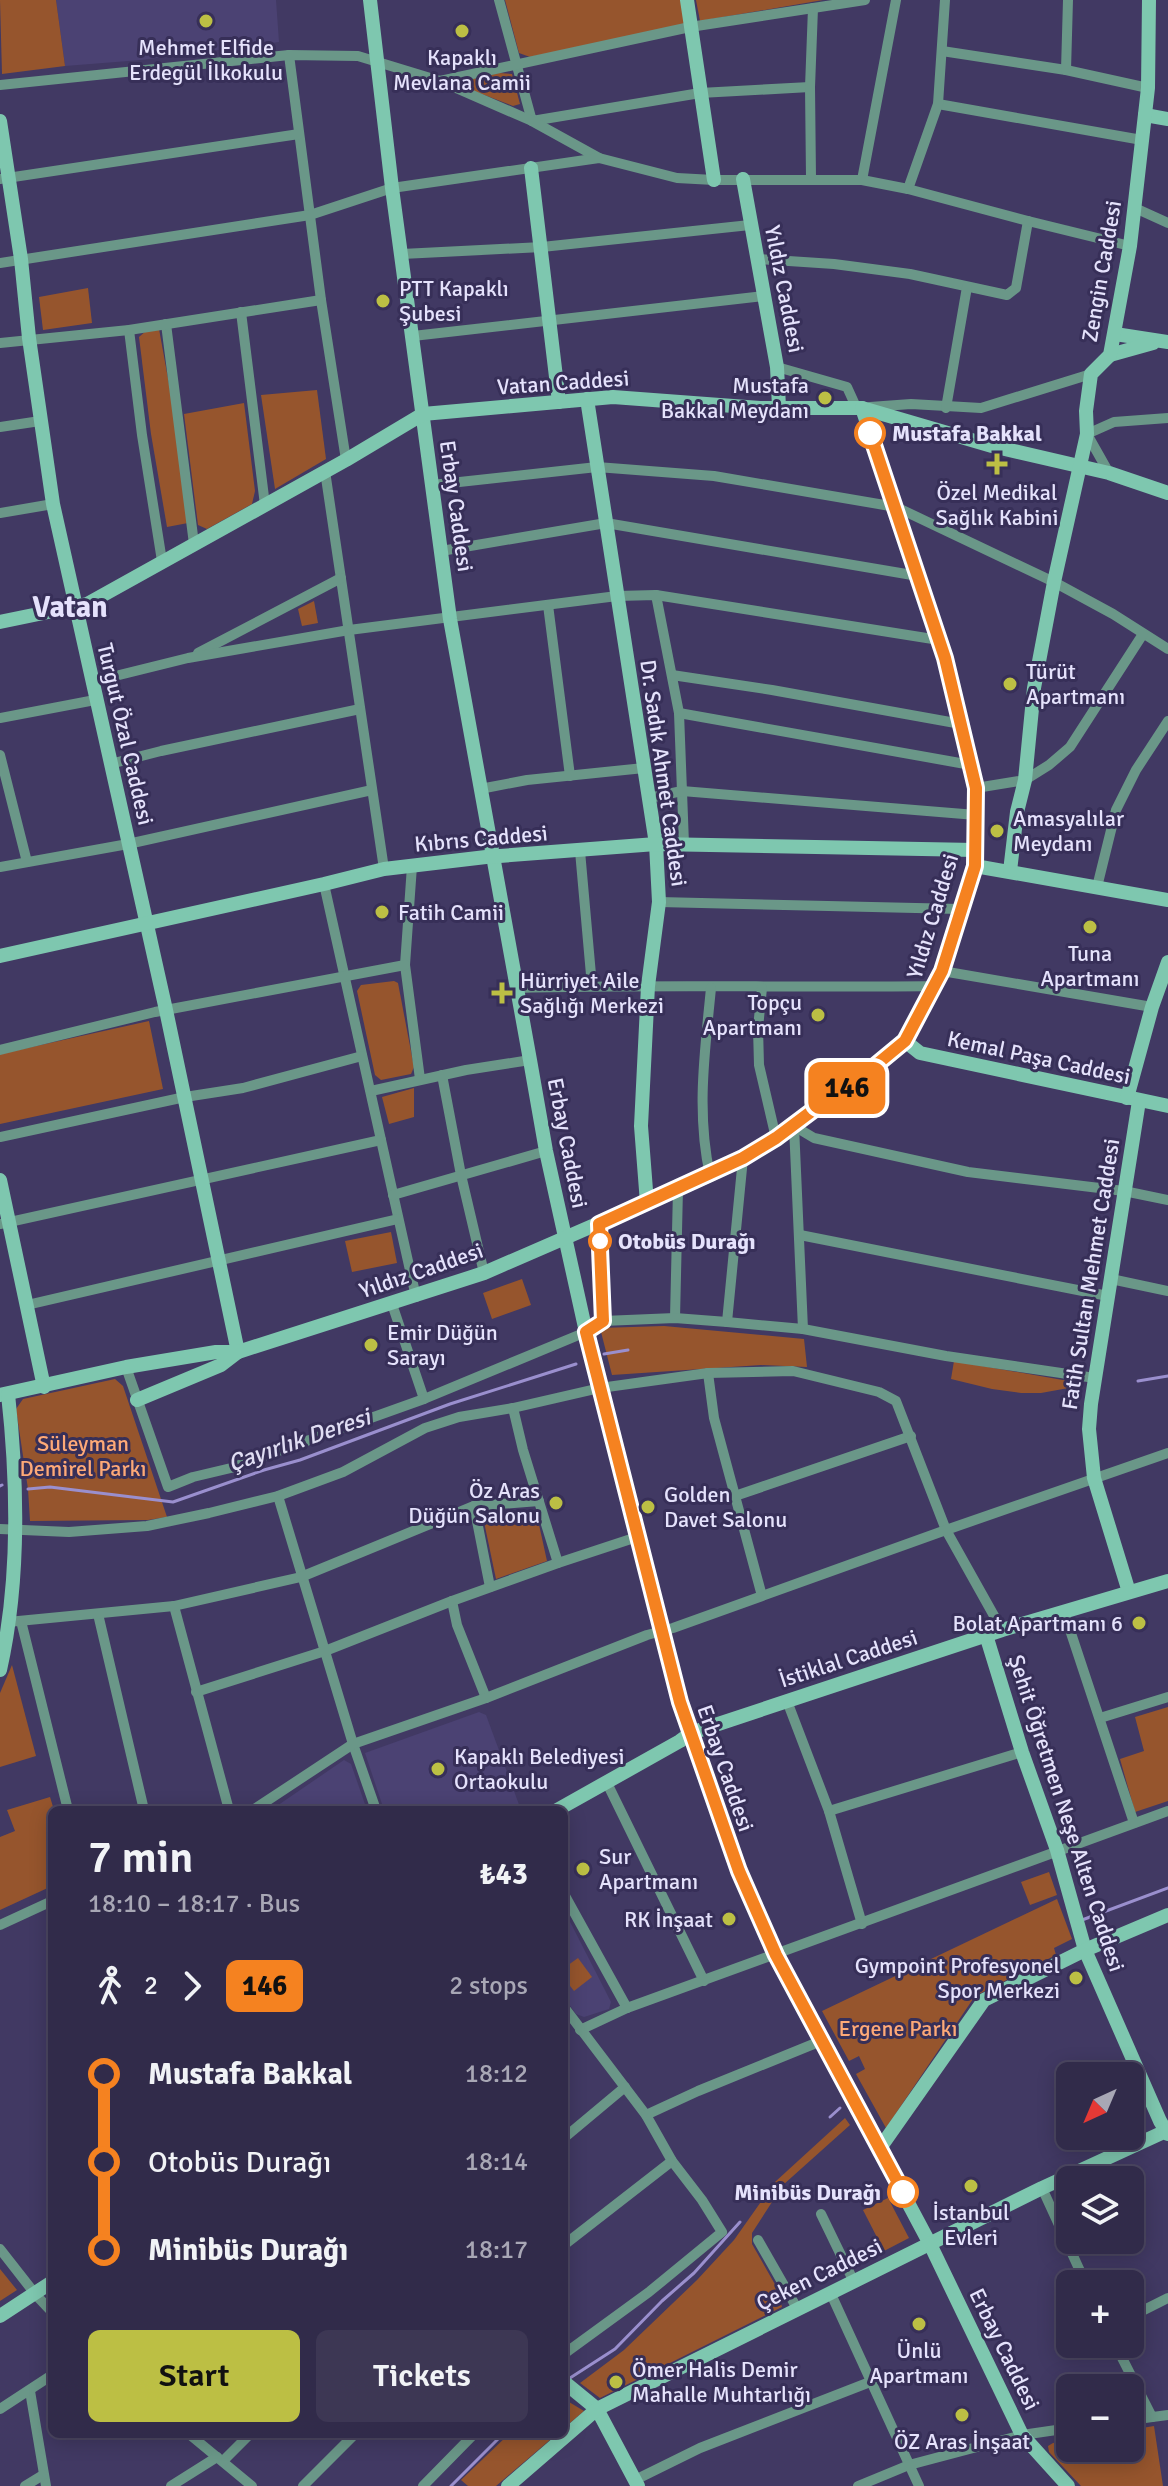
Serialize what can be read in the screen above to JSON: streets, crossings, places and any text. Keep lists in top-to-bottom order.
{
  "streets": {
    "street": [
      "Zengin Caddesi",
      "Yıldız Caddesi",
      "Vatan Caddesi",
      "Erbay Caddesi",
      "Turgut Özal Caddesi",
      "Dr. Sadık Ahmet Caddesi",
      "Kıbrıs Caddesi",
      "Kemal Paşa Caddesi",
      "Fatih Sultan Mehmet Caddesi",
      "İstiklal Caddesi",
      "Şehit Öğretmen Neşe Alten Caddesi",
      "Çeken Caddesi"
    ]
  },
  "crossings": [
    ["Zengin Caddesi", "Vatan Caddesi"],
    ["Yıldız Caddesi", "Vatan Caddesi"],
    ["Yıldız Caddesi", "Erbay Caddesi"],
    ["Yıldız Caddesi", "Turgut Özal Caddesi"],
    ["Yıldız Caddesi", "Dr. Sadık Ahmet Caddesi"],
    ["Yıldız Caddesi", "Kıbrıs Caddesi"],
    ["Yıldız Caddesi", "Kemal Paşa Caddesi"],
    ["Vatan Caddesi", "Erbay Caddesi"],
    ["Vatan Caddesi", "Turgut Özal Caddesi"],
    ["Vatan Caddesi", "Dr. Sadık Ahmet Caddesi"],
    ["Erbay Caddesi", "Kıbrıs Caddesi"],
    ["Erbay Caddesi", "İstiklal Caddesi"],
    ["Erbay Caddesi", "Çeken Caddesi"],
    ["Turgut Özal Caddesi", "Kıbrıs Caddesi"],
    ["Dr. Sadık Ahmet Caddesi", "Kıbrıs Caddesi"],
    ["Kemal Paşa Caddesi", "Fatih Sultan Mehmet Caddesi"],
    ["Fatih Sultan Mehmet Caddesi", "İstiklal Caddesi"],
    ["İstiklal Caddesi", "Şehit Öğretmen Neşe Alten Caddesi"],
    ["Şehit Öğretmen Neşe Alten Caddesi", "Çeken Caddesi"]
  ],
  "districts": ["Vatan"],
  "water": ["Çayırlık Deresi"],
  "parks": ["Süleyman Demirel Parkı", "Ergene Parkı"],
  "places": {
    "other": [
      "Mehmet Elfide Erdegül İlkokulu",
      "Kapaklı Mevlana Camii",
      "PTT Kapaklı Şubesi",
      "Mustafa Bakkal Meydanı",
      "Mustafa Bakkal",
      "Türüt Apartmanı",
      "Amasyalılar Meydanı",
      "Fatih Camii",
      "Tuna Apartmanı",
      "Topçu Apartmanı",
      "Otobüs Durağı",
      "Emir Düğün Sarayı",
      "Öz Aras Düğün Salonu",
      "Golden Davet Salonu",
      "Bolat Apartmanı 6",
      "Kapaklı Belediyesi Ortaokulu",
      "Sur Apartmanı",
      "RK İnşaat",
      "Gympoint Profesyonel Spor Merkezi",
      "İstanbul Evleri",
      "Minibüs Durağı",
      "Ünlü Apartmanı",
      "Ömer Halis Demir Mahalle Muhtarlığı",
      "ÖZ Aras İnşaat"
    ],
    "health": ["Özel Medikal Sağlık Kabini", "Hürriyet Aile Sağlığı Merkezi"]
  },
  "lines": ["bus line 146"],
  "north": "bottom left",
  "page": {
    "on_map": "146",
    "heading": ["7 min", "18:10 – 18:17 · Bus", "₺43"],
    "legs": ["2", "146", "2 stops"],
    "list": [
      {
        "name": "Mustafa Bakkal",
        "value": "18:12"
      },
      {
        "name": "Otobüs Durağı",
        "value": "18:14"
      },
      {
        "name": "Minibüs Durağı",
        "value": "18:17"
      }
    ],
    "map_buttons": ["+", "−"],
    "buttons": ["Start", "Tickets"]
  }
}
